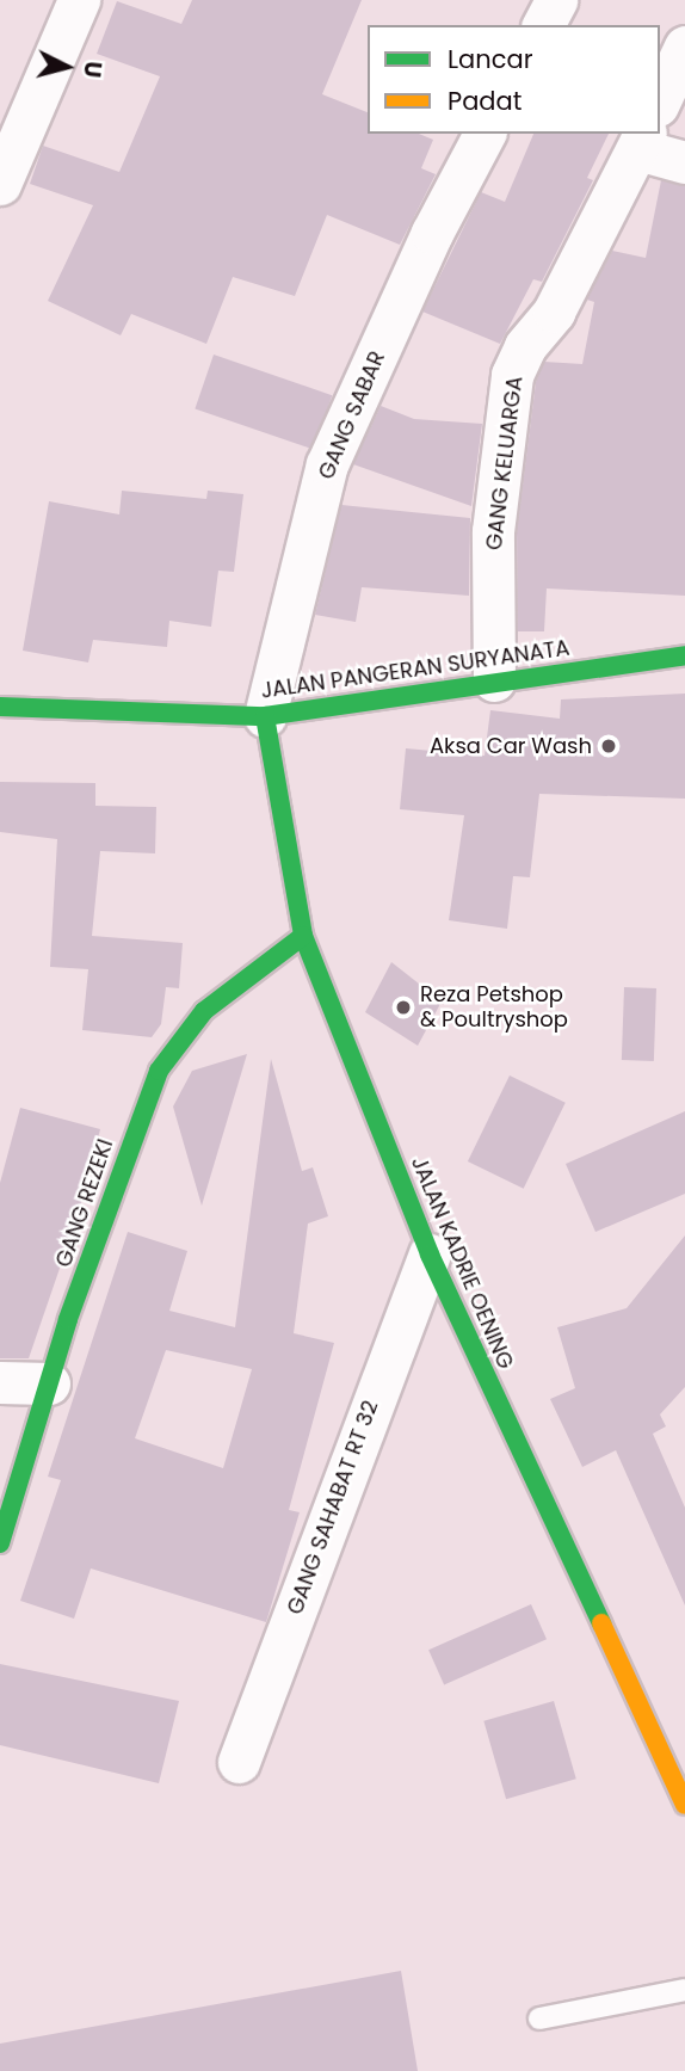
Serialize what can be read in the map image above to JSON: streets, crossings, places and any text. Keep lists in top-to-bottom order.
{
  "streets": {
    "main road": ["JALAN PANGERAN SURYANATA", "GANG REZEKI", "JALAN KADRIE OENING"],
    "street": ["GANG SABAR", "GANG KELUARGA", "GANG SAHABAT RT 32"]
  },
  "crossings": [
    ["GANG SABAR", "JALAN PANGERAN SURYANATA"],
    ["GANG SABAR", "JALAN KADRIE OENING"],
    ["GANG KELUARGA", "JALAN PANGERAN SURYANATA"],
    ["JALAN PANGERAN SURYANATA", "JALAN KADRIE OENING"],
    ["GANG REZEKI", "JALAN KADRIE OENING"],
    ["JALAN KADRIE OENING", "GANG SAHABAT RT 32"]
  ],
  "places": ["Aksa Car Wash", "Reza Petshop & Poultryshop"],
  "legend": ["Lancar", "Padat"],
  "north": "right"
}
